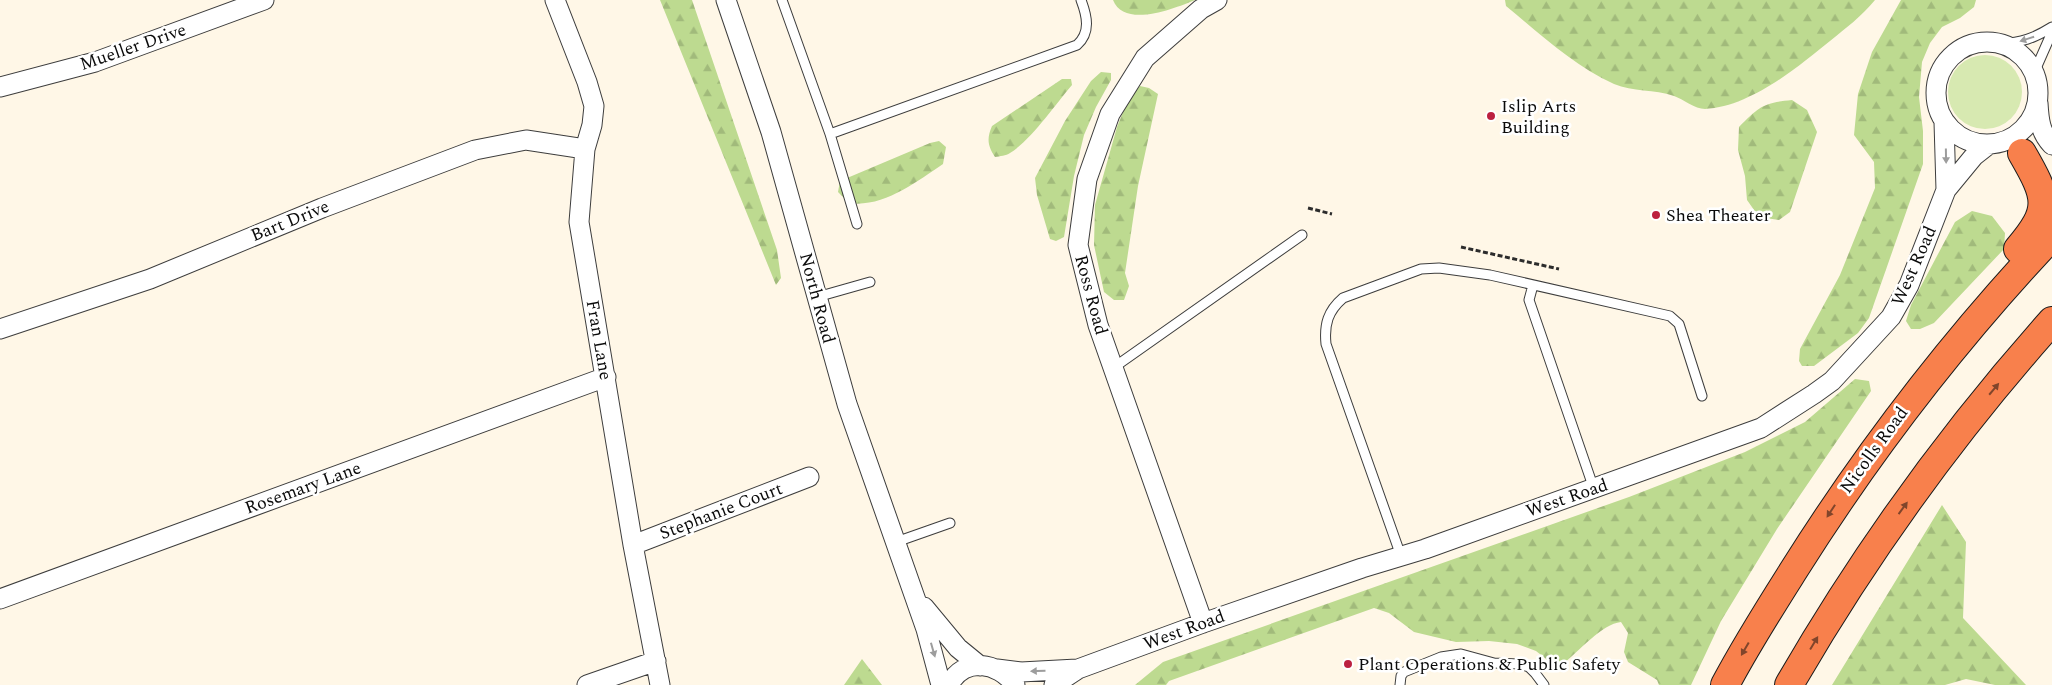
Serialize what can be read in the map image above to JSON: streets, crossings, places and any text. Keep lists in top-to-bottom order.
{
  "streets": {
    "highway": ["Nicolls Road"],
    "street": [
      "Mueller Drive",
      "Bart Drive",
      "West Road",
      "Ross Road",
      "North Road",
      "Fran Lane",
      "Rosemary Lane",
      "Stephanie Court"
    ]
  },
  "crossings": [
    ["Bart Drive", "Fran Lane"],
    ["West Road", "Ross Road"],
    ["West Road", "North Road"],
    ["Fran Lane", "Rosemary Lane"],
    ["Fran Lane", "Stephanie Court"]
  ],
  "places": ["Islip Arts Building", "Shea Theater", "Plant Operations & Public Safety"]
}
